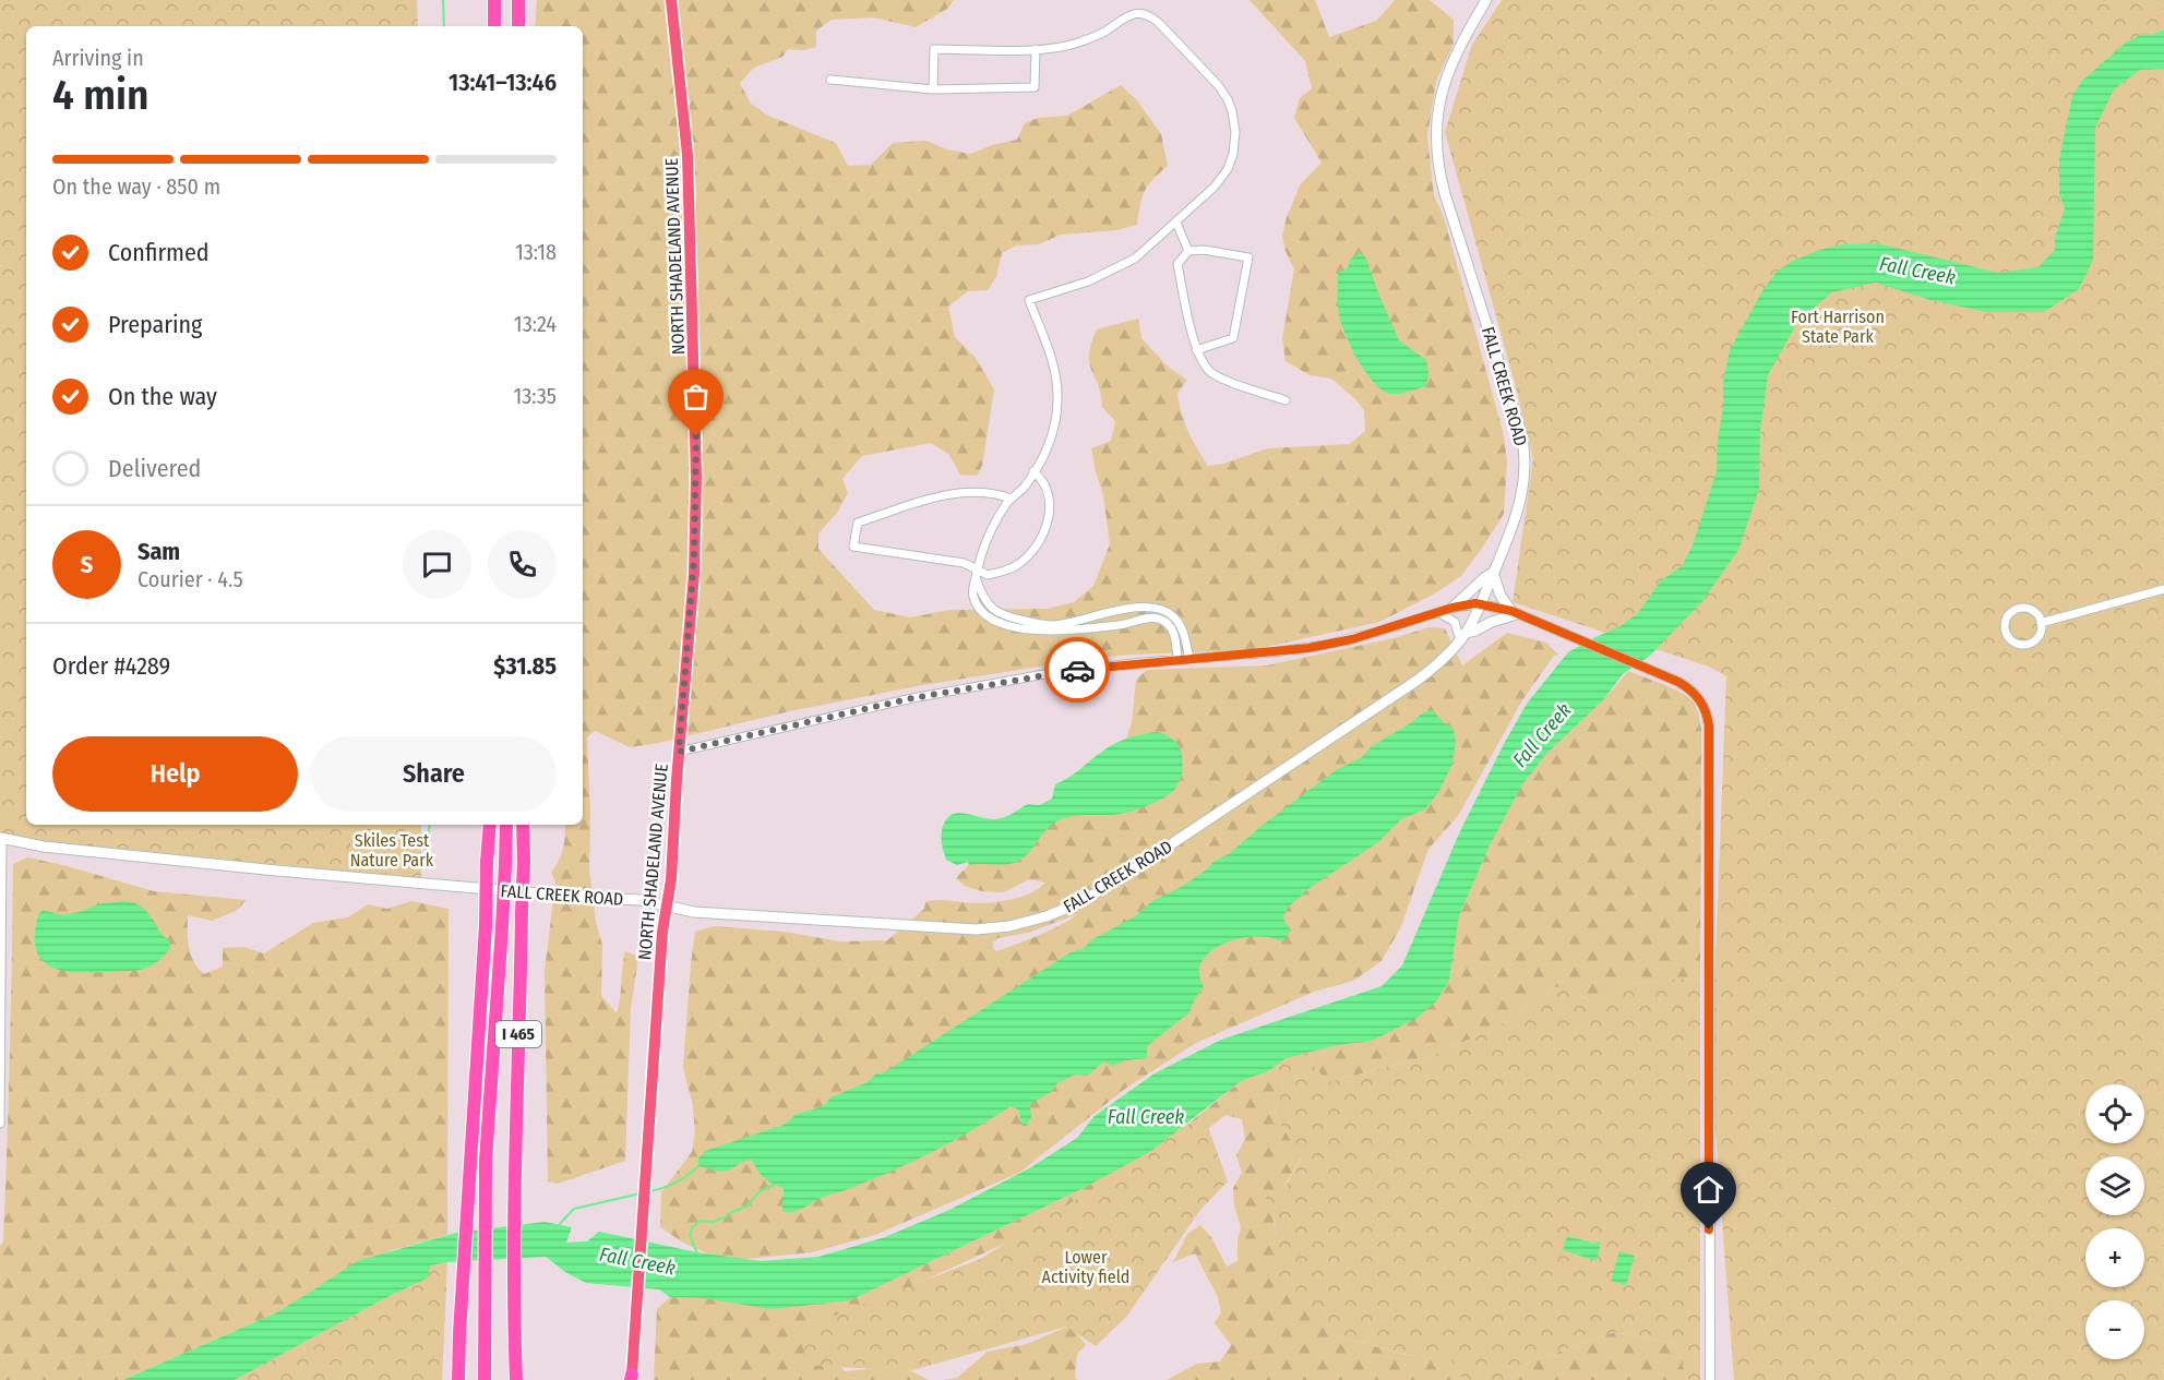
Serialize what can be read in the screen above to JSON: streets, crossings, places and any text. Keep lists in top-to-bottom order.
{
  "streets": {
    "highway": ["I 465"],
    "main road": ["NORTH SHADELAND AVENUE", "FALL CREEK ROAD"]
  },
  "crossings": [
    ["NORTH SHADELAND AVENUE", "FALL CREEK ROAD"]
  ],
  "water": ["Fall Creek"],
  "parks": ["Fort Harrison State Park", "Skiles Test Nature Park", "Lower Activity field"],
  "page": {
    "heading": ["4 min", "Arriving in", "13:41–13:46"],
    "panel": [
      "Sam",
      "Courier · 4.5",
      "Order #4289",
      "$31.85"
    ],
    "bar": "On the way · 850 m",
    "list": [
      ["Confirmed", "13:18"],
      ["Preparing", "13:24"],
      ["On the way", "13:35"],
      "Delivered"
    ],
    "round": "S",
    "buttons": ["Help", "Share"],
    "map_buttons": ["+", "−"]
  }
}
